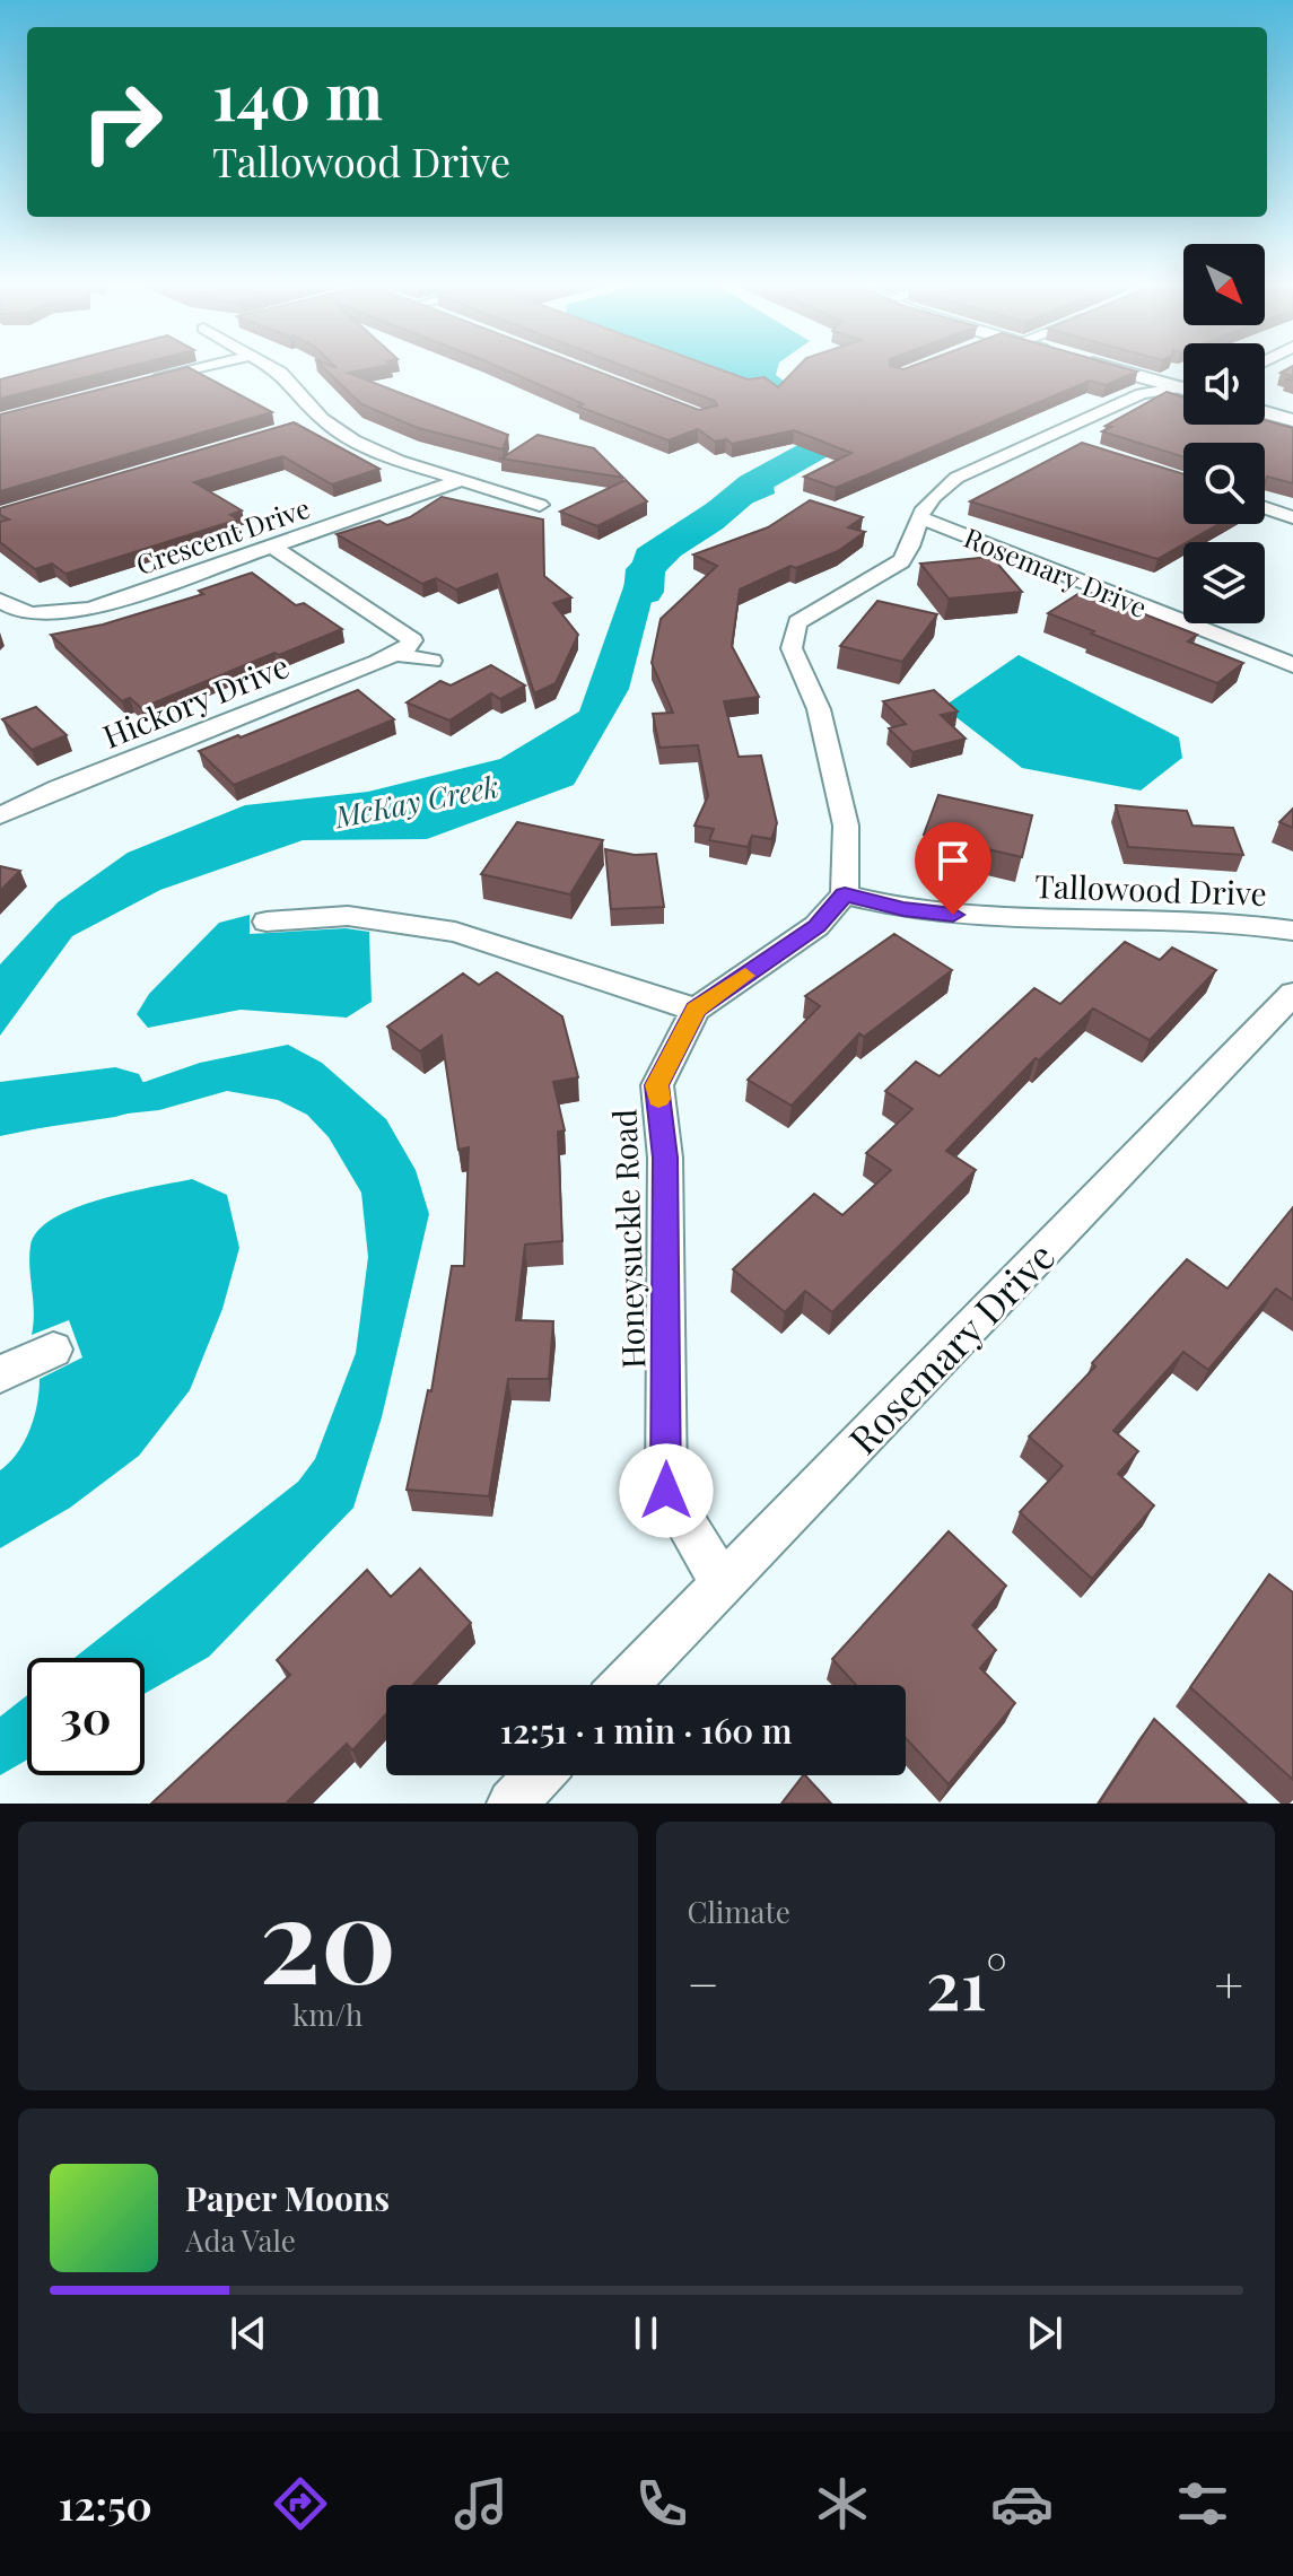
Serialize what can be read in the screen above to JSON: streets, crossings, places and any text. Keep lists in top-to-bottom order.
{
  "streets": {
    "street": [
      "Crescent Drive",
      "Rosemary Drive",
      "Hickory Drive",
      "Tallowood Drive",
      "Honeysuckle Road"
    ]
  },
  "crossings": [
    ["Rosemary Drive", "Honeysuckle Road"],
    ["Tallowood Drive", "Honeysuckle Road"]
  ],
  "water": ["McKay Creek"],
  "north": "bottom right",
  "page": {
    "turn": ["140 m", "Tallowood Drive"],
    "limit": "30",
    "trip": "12:51 · 1 min · 160 m",
    "tile": [
      ["20", "km/h"],
      "Climate"
    ],
    "heat": ["−", "21°", "+"],
    "song": ["Paper Moons", "Ada Vale"],
    "tabs": "12:50"
  }
}
